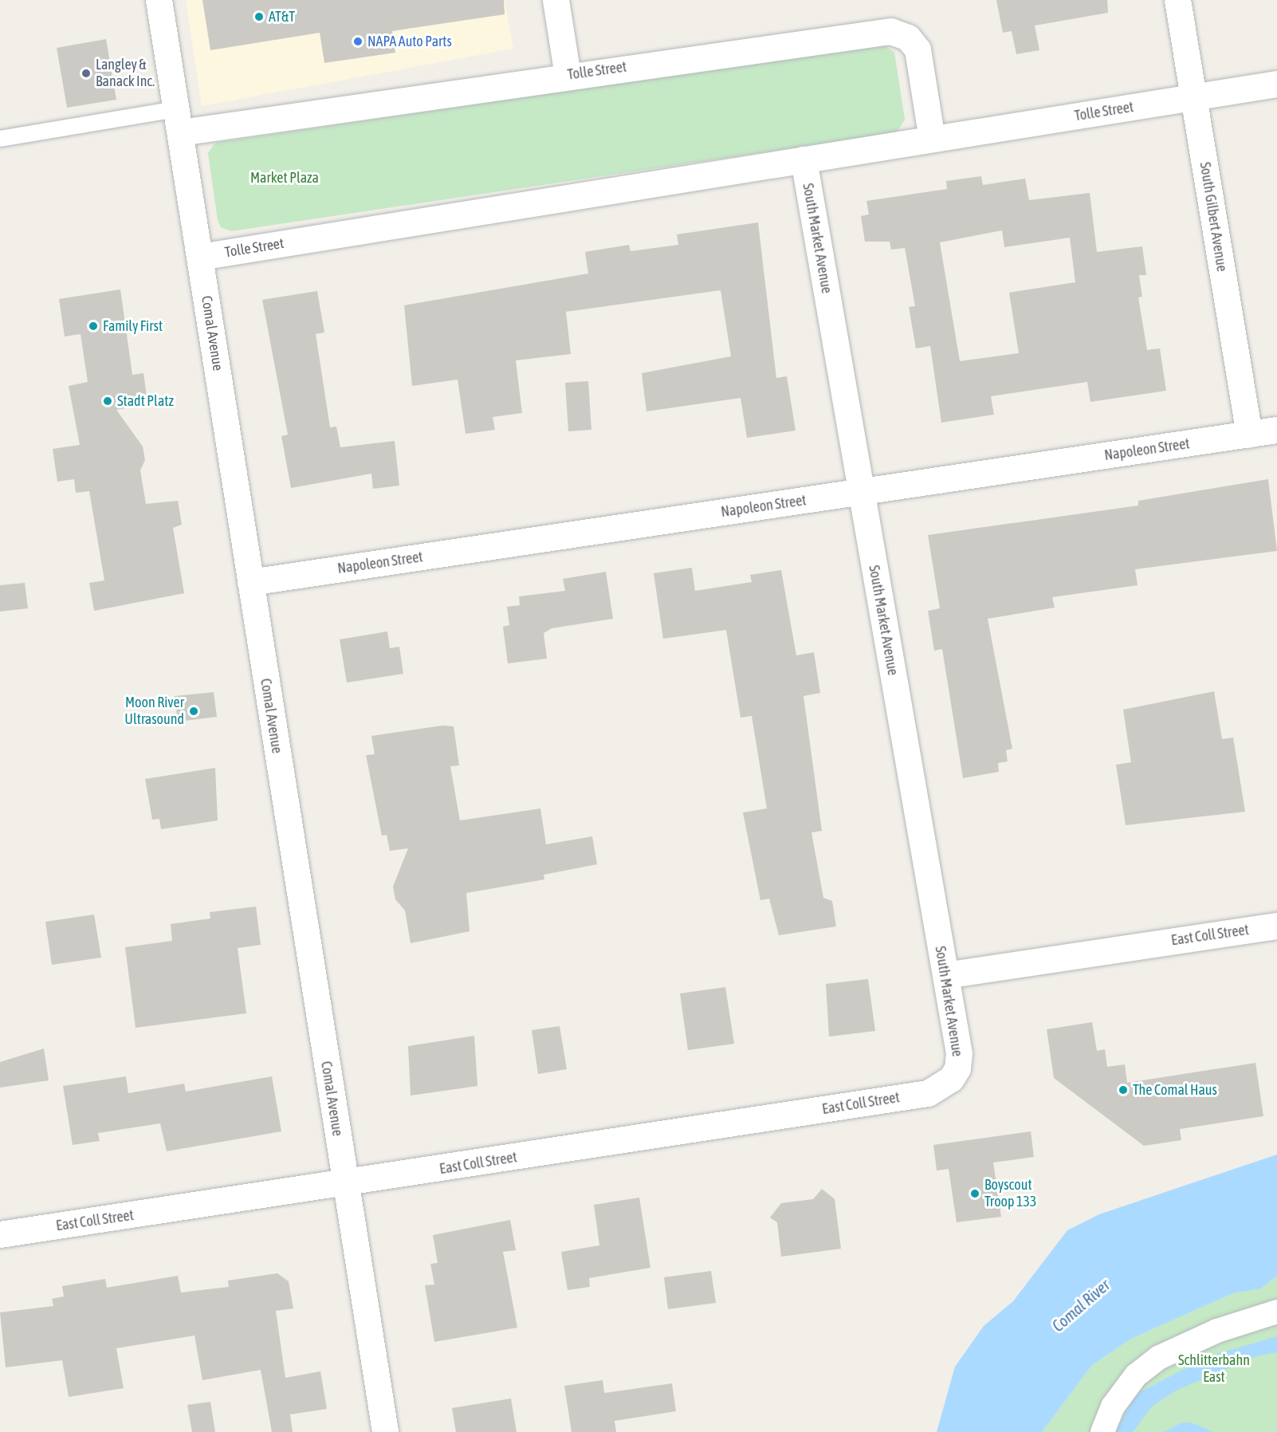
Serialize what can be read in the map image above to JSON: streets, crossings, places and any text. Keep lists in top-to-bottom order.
{
  "streets": {
    "street": [
      "Tolle Street",
      "South Gilbert Avenue",
      "South Market Avenue",
      "Comal Avenue",
      "Napoleon Street",
      "East Coll Street"
    ]
  },
  "crossings": [
    ["Tolle Street", "South Gilbert Avenue"],
    ["Tolle Street", "South Market Avenue"],
    ["Tolle Street", "Comal Avenue"],
    ["South Gilbert Avenue", "Napoleon Street"],
    ["South Market Avenue", "Napoleon Street"],
    ["South Market Avenue", "East Coll Street"],
    ["Comal Avenue", "Napoleon Street"],
    ["Comal Avenue", "East Coll Street"]
  ],
  "water": ["Comal River"],
  "parks": ["Market Plaza", "Schlitterbahn East"],
  "places": [
    "AT&T",
    "NAPA Auto Parts",
    "Langley & Banack Inc.",
    "Family First",
    "Stadt Platz",
    "Moon River Ultrasound",
    "The Comal Haus",
    "Boyscout Troop 133"
  ]
}
